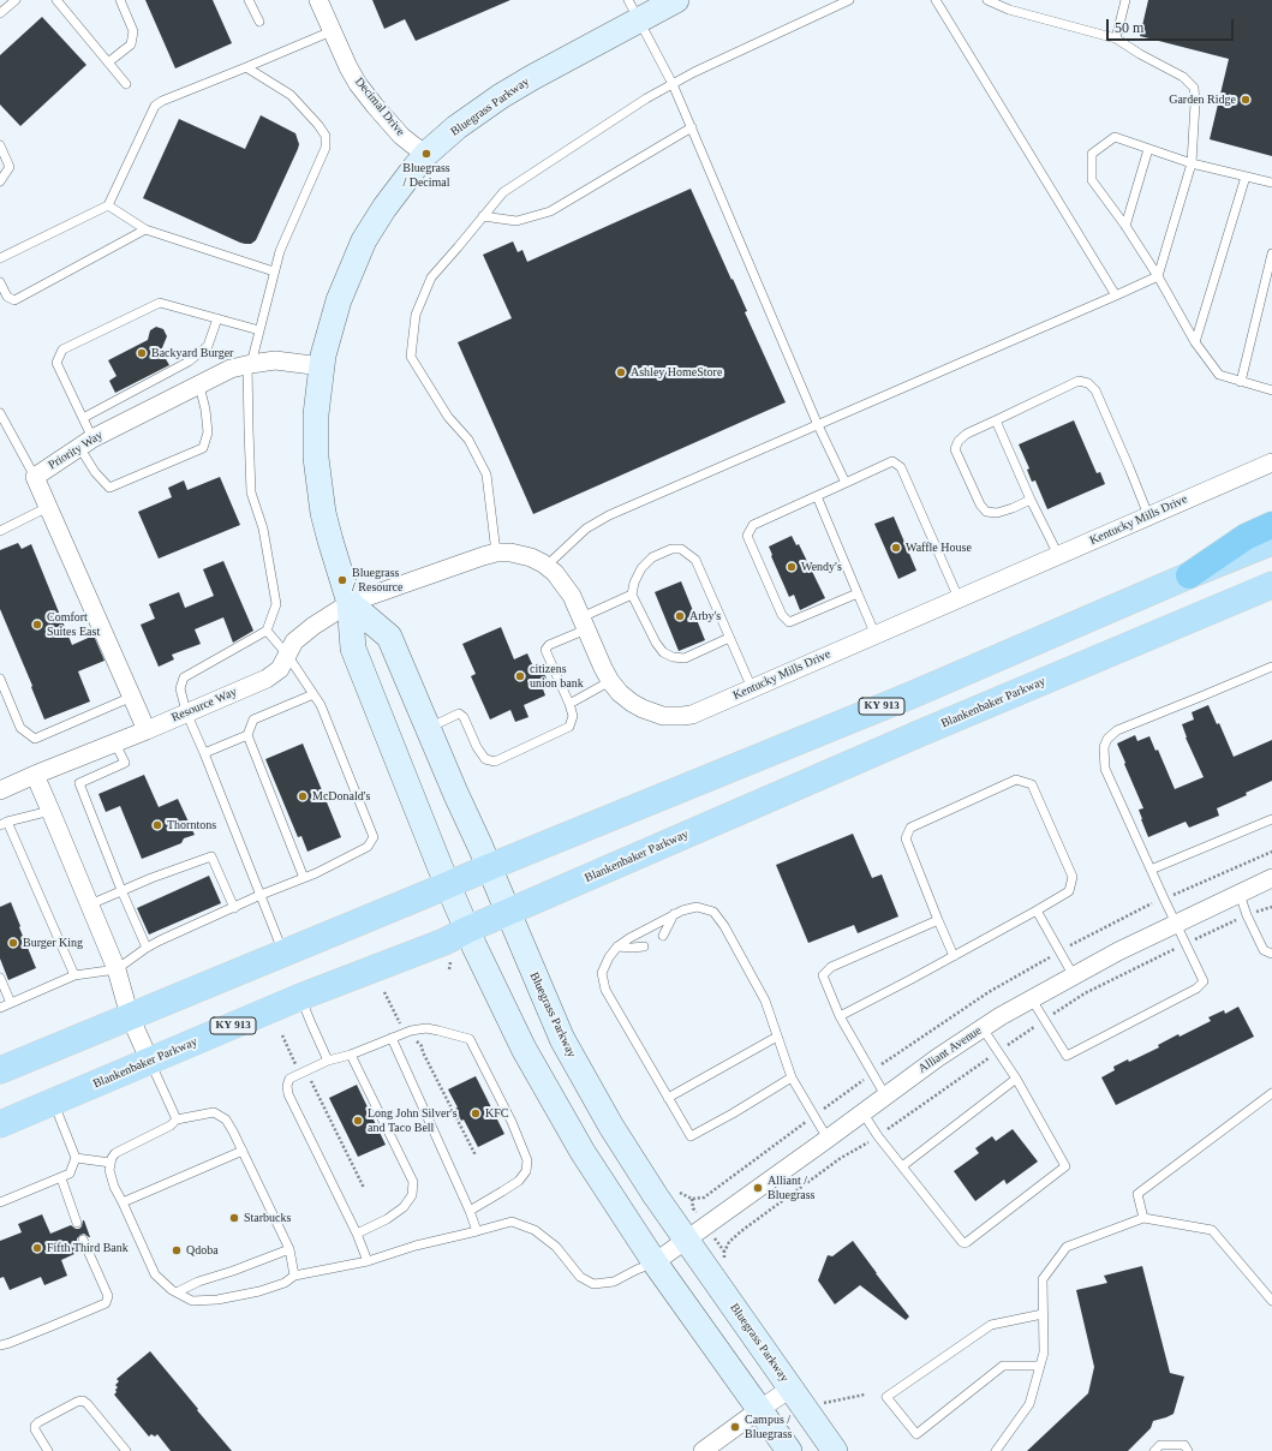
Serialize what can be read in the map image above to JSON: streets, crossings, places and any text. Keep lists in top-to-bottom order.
{
  "streets": {
    "main road": ["Blankenbaker Parkway", "KY 913"],
    "street": [
      "Decimal Drive",
      "Bluegrass Parkway",
      "Priority Way",
      "Kentucky Mills Drive",
      "Resource Way",
      "Alliant Avenue"
    ]
  },
  "crossings": [
    ["Decimal Drive", "Bluegrass Parkway"],
    ["Bluegrass Parkway", "Priority Way"],
    ["Bluegrass Parkway", "Kentucky Mills Drive"],
    ["Bluegrass Parkway", "Blankenbaker Parkway"],
    ["Bluegrass Parkway", "Resource Way"],
    ["Bluegrass Parkway", "KY 913"],
    ["Bluegrass Parkway", "Alliant Avenue"],
    ["Priority Way", "Resource Way"],
    ["Kentucky Mills Drive", "Resource Way"]
  ],
  "places": [
    "Garden Ridge",
    "Bluegrass / Decimal",
    "Backyard Burger",
    "Ashley HomeStore",
    "Waffle House",
    "Wendy's",
    "Bluegrass / Resource",
    "Arby's",
    "Comfort Suites East",
    "citizens union bank",
    "McDonald's",
    "Thorntons",
    "Burger King",
    "KFC",
    "Long John Silver's and Taco Bell",
    "Alliant / Bluegrass",
    "Starbucks",
    "Fifth Third Bank",
    "Qdoba",
    "Campus / Bluegrass"
  ],
  "scale_bar": "50 m"
}
